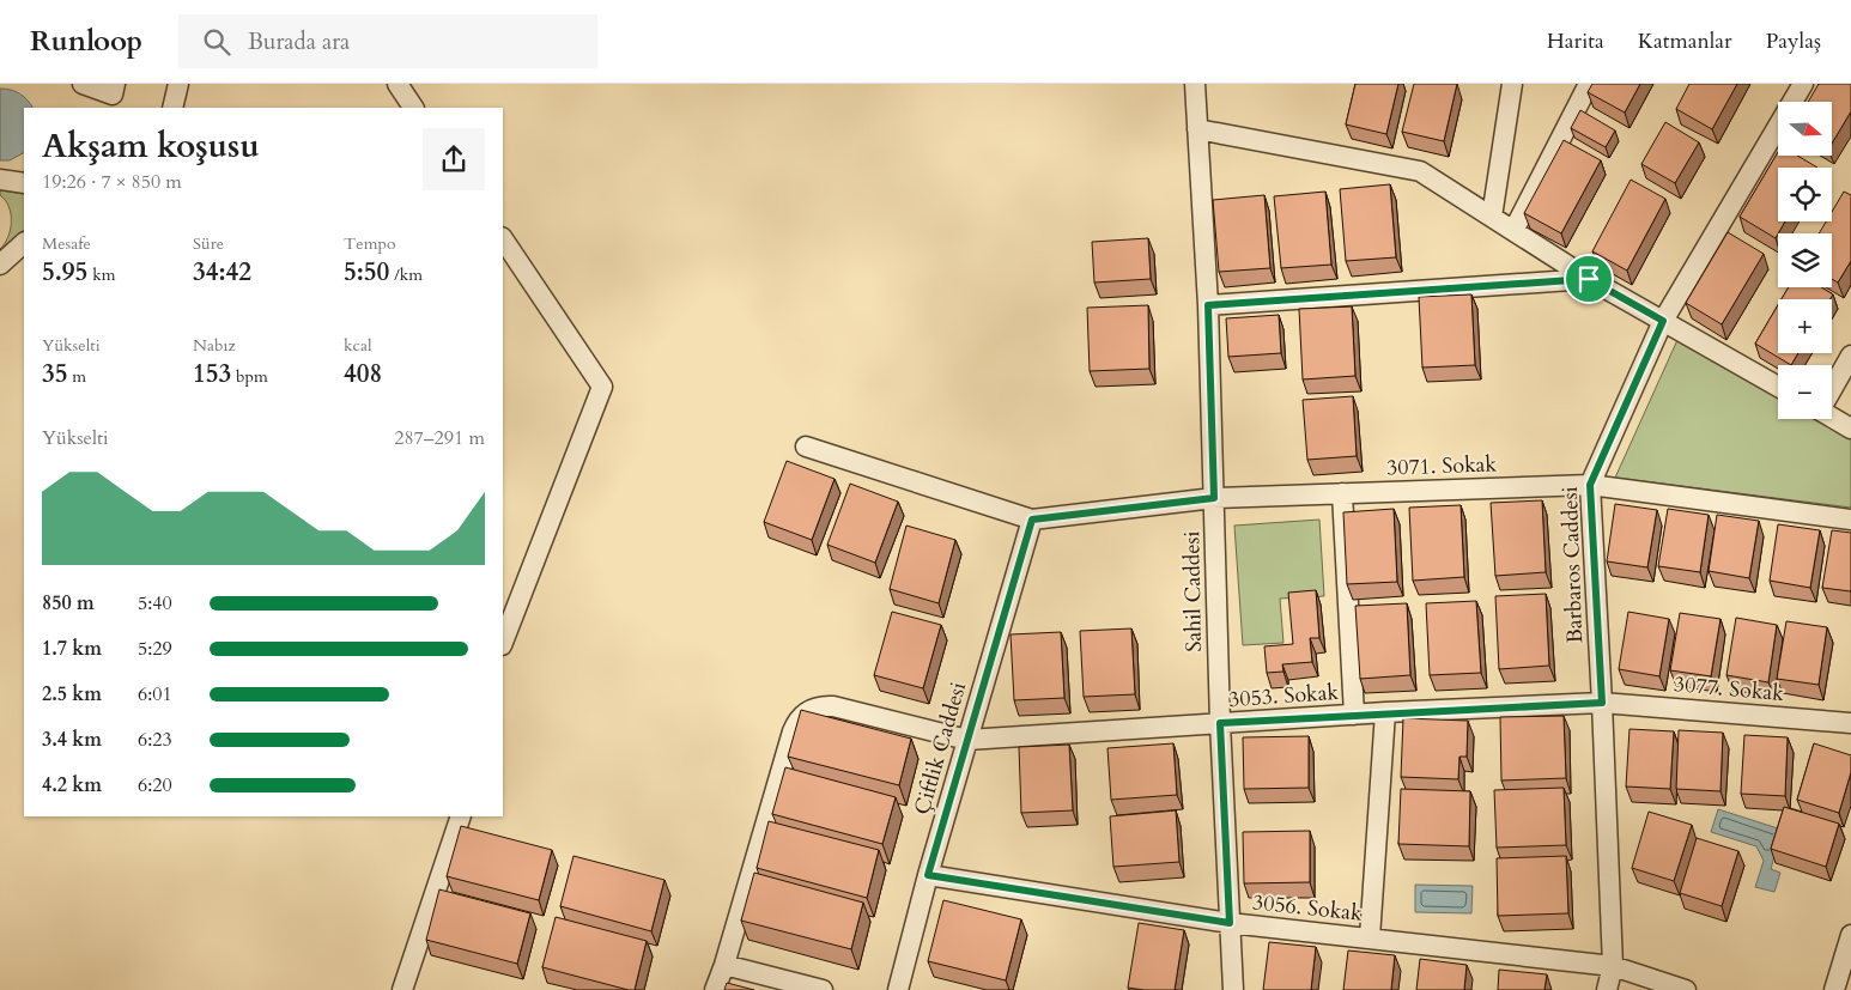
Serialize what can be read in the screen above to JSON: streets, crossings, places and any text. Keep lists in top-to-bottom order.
{
  "streets": {
    "street": [
      "3071. Sokak",
      "Barbaros Caddesi",
      "Sahil Caddesi",
      "3077. Sokak",
      "3053. Sokak",
      "Çiftlik Caddesi",
      "3056. Sokak"
    ]
  },
  "crossings": [
    ["3071. Sokak", "Barbaros Caddesi"],
    ["3071. Sokak", "Sahil Caddesi"],
    ["3071. Sokak", "Çiftlik Caddesi"],
    ["Barbaros Caddesi", "3077. Sokak"],
    ["Barbaros Caddesi", "3053. Sokak"],
    ["Barbaros Caddesi", "3056. Sokak"],
    ["Sahil Caddesi", "3053. Sokak"],
    ["Sahil Caddesi", "3056. Sokak"],
    ["3077. Sokak", "3053. Sokak"],
    ["3053. Sokak", "Çiftlik Caddesi"],
    ["Çiftlik Caddesi", "3056. Sokak"]
  ],
  "north": "right",
  "page": {
    "header": "Runloop",
    "search": "Burada ara",
    "nav": ["Harita", "Katmanlar", "Paylaş"],
    "map_buttons": ["+", "−"],
    "heading": ["Akşam koşusu", "19:26 · 7 × 850 m"],
    "stats": [
      ["Mesafe", "5.95 km"],
      ["Süre", "34:42"],
      ["Tempo", "5:50 /km"],
      ["Yükselti", "35 m"],
      ["Nabız", "153 bpm"],
      ["kcal", "408"]
    ],
    "chart": ["Yükselti", "287–291 m"],
    "list": [
      {
        "name": "850 m",
        "note": "5:40"
      },
      {
        "name": "1.7 km",
        "note": "5:29"
      },
      {
        "name": "2.5 km",
        "note": "6:01"
      },
      {
        "name": "3.4 km",
        "note": "6:23"
      },
      {
        "name": "4.2 km",
        "note": "6:20"
      }
    ]
  }
}
